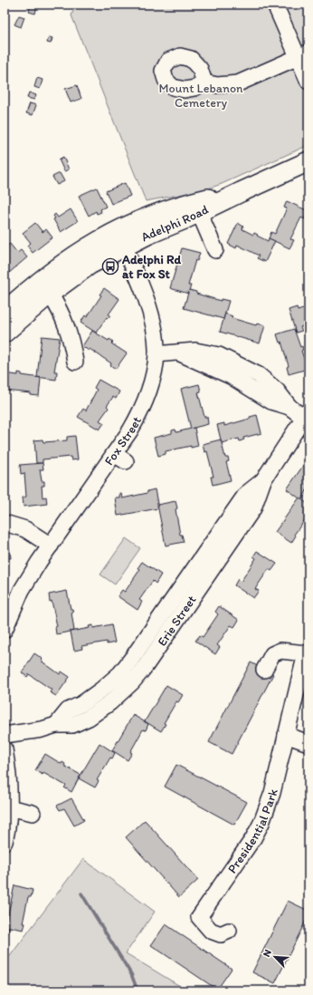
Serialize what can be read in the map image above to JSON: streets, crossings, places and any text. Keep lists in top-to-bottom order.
{
  "streets": {
    "main road": ["Adelphi Road"],
    "street": ["Fox Street", "Erie Street", "Presidential Park"]
  },
  "crossings": [
    ["Adelphi Road", "Fox Street"]
  ],
  "parks": ["Mount Lebanon Cemetery"],
  "places": {
    "bus stop": ["Adelphi Rd at Fox St"]
  },
  "north": "top left"
}
